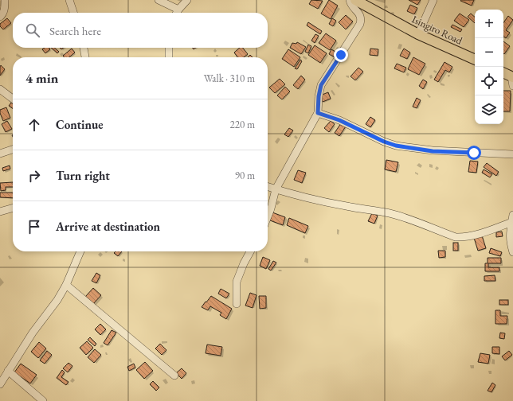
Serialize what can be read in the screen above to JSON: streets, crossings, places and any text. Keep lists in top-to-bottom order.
{
  "streets": {
    "main road": ["Isingiro Road"]
  },
  "page": {
    "map_buttons": ["+", "−"],
    "search": "Search here",
    "heading": ["4 min", "Walk · 310 m"],
    "list": [
      ["Continue", "220 m"],
      ["Turn right", "90 m"],
      "Arrive at destination"
    ]
  }
}
